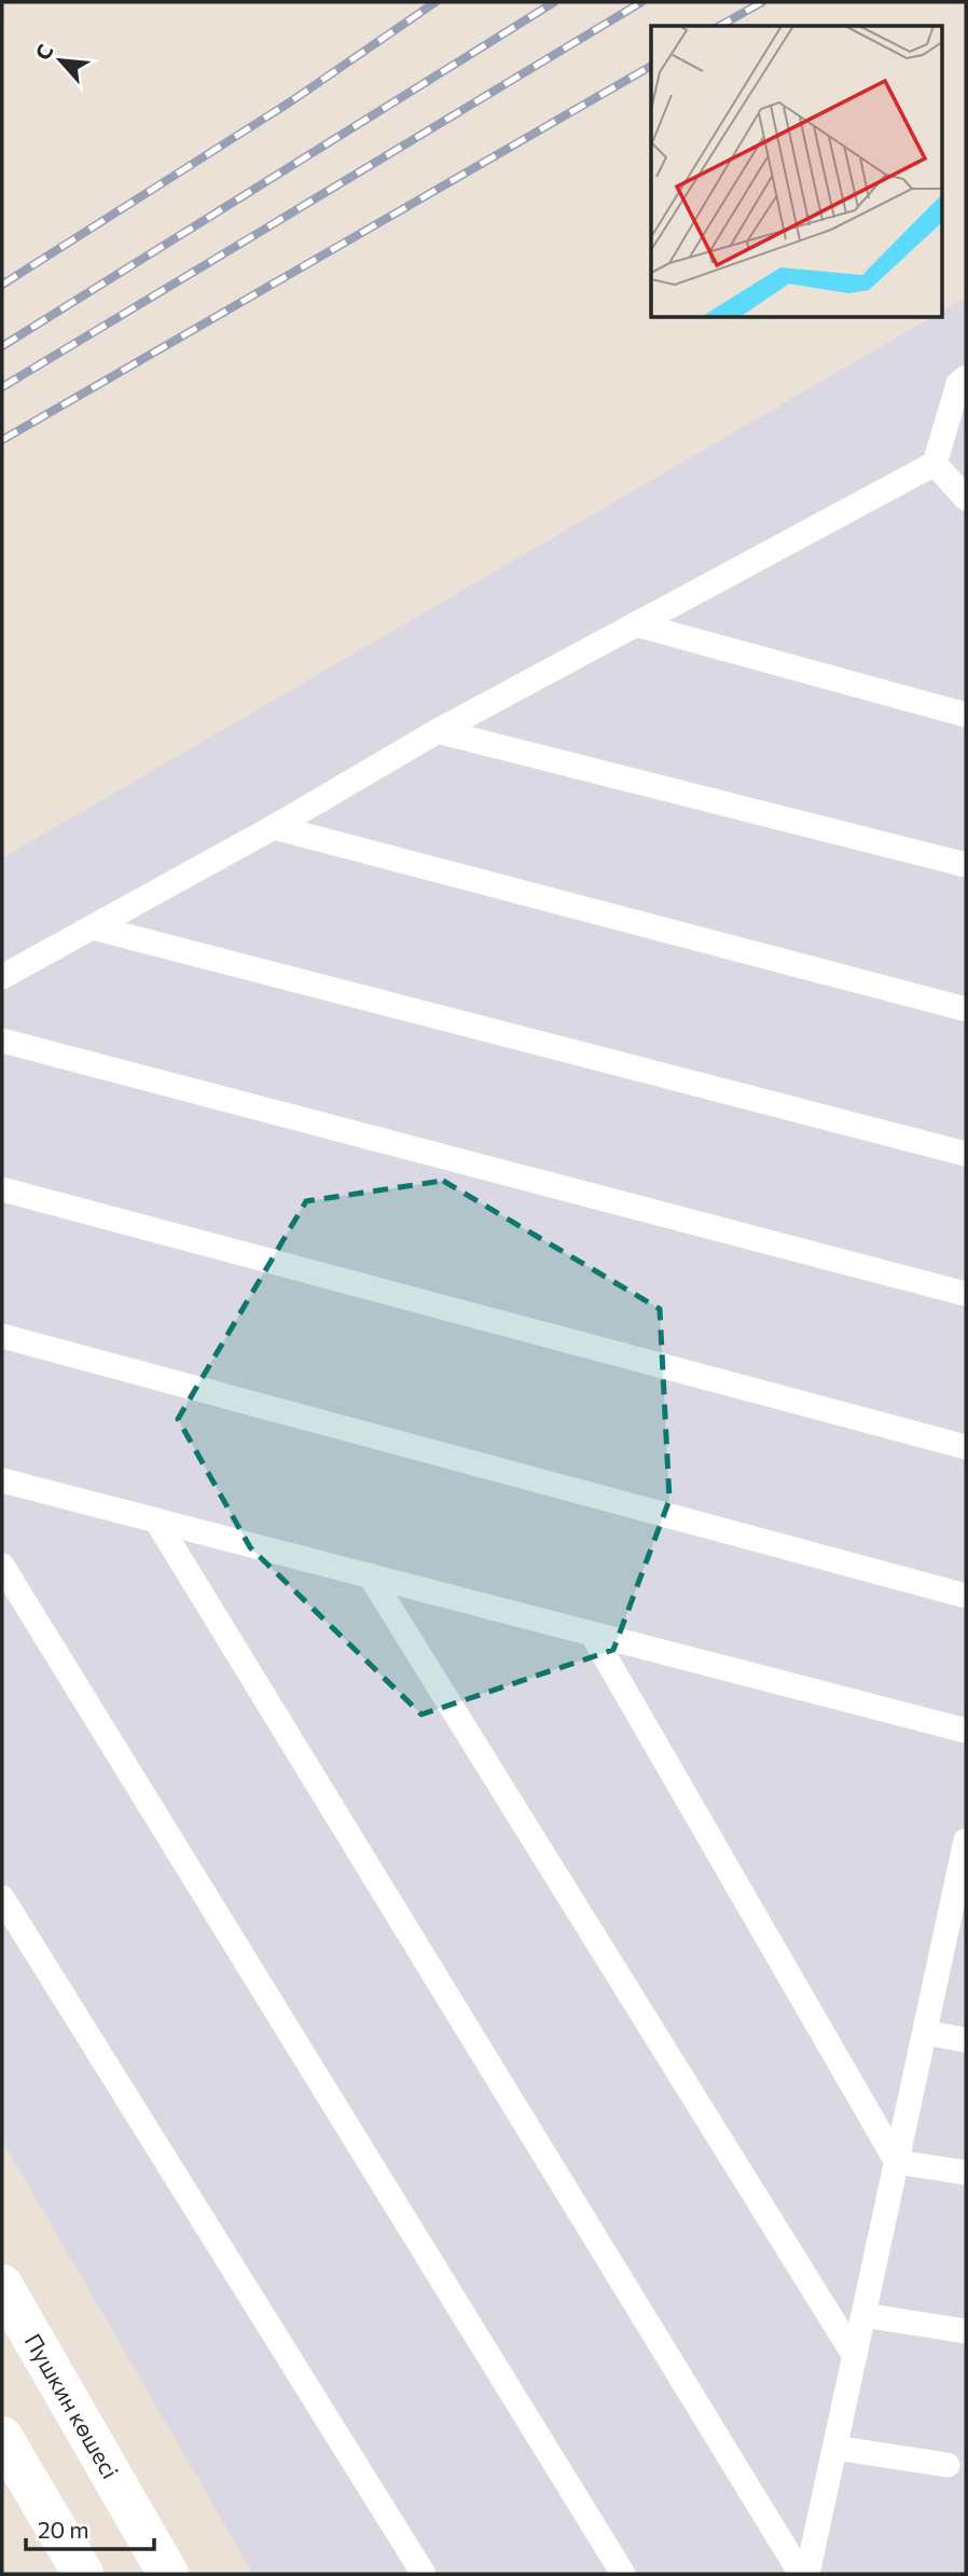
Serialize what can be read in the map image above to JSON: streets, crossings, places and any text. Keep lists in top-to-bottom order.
{
  "streets": {
    "main road": ["Пушкин көшесі"]
  },
  "scale_bar": "20 m",
  "north": "top left"
}
